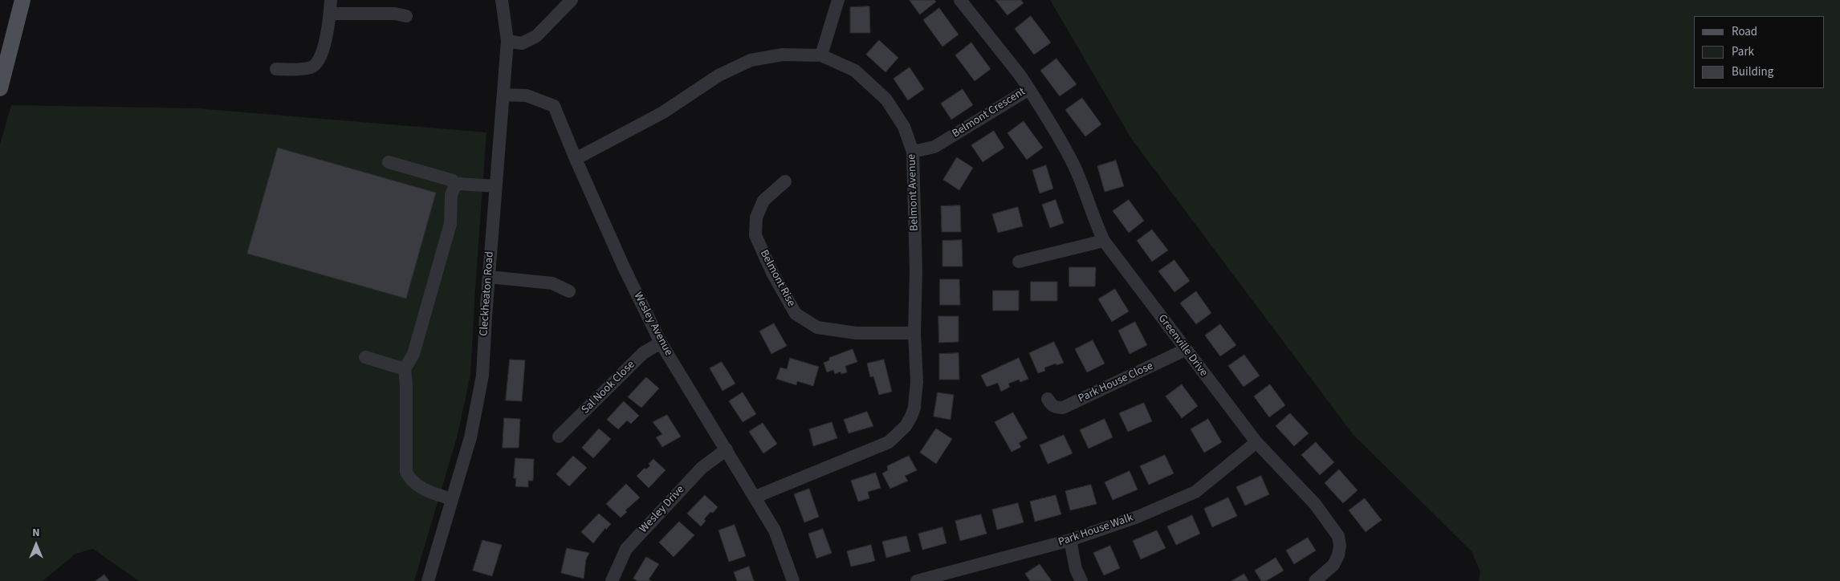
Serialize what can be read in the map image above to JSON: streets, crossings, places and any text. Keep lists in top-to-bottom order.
{
  "streets": {
    "street": [
      "Belmont Crescent",
      "Belmont Avenue",
      "Belmont Rise",
      "Cleckheaton Road",
      "Wesley Avenue",
      "Greenville Drive",
      "Park House Close",
      "Sal Nook Close",
      "Wesley Drive",
      "Park House Walk"
    ]
  },
  "crossings": [
    ["Belmont Crescent", "Belmont Avenue"],
    ["Belmont Crescent", "Greenville Drive"],
    ["Belmont Avenue", "Belmont Rise"],
    ["Belmont Avenue", "Wesley Avenue"],
    ["Cleckheaton Road", "Wesley Avenue"],
    ["Wesley Avenue", "Sal Nook Close"],
    ["Wesley Avenue", "Wesley Drive"],
    ["Greenville Drive", "Park House Close"],
    ["Greenville Drive", "Park House Walk"]
  ],
  "legend": ["Road", "Park", "Building"],
  "north": "top"
}
